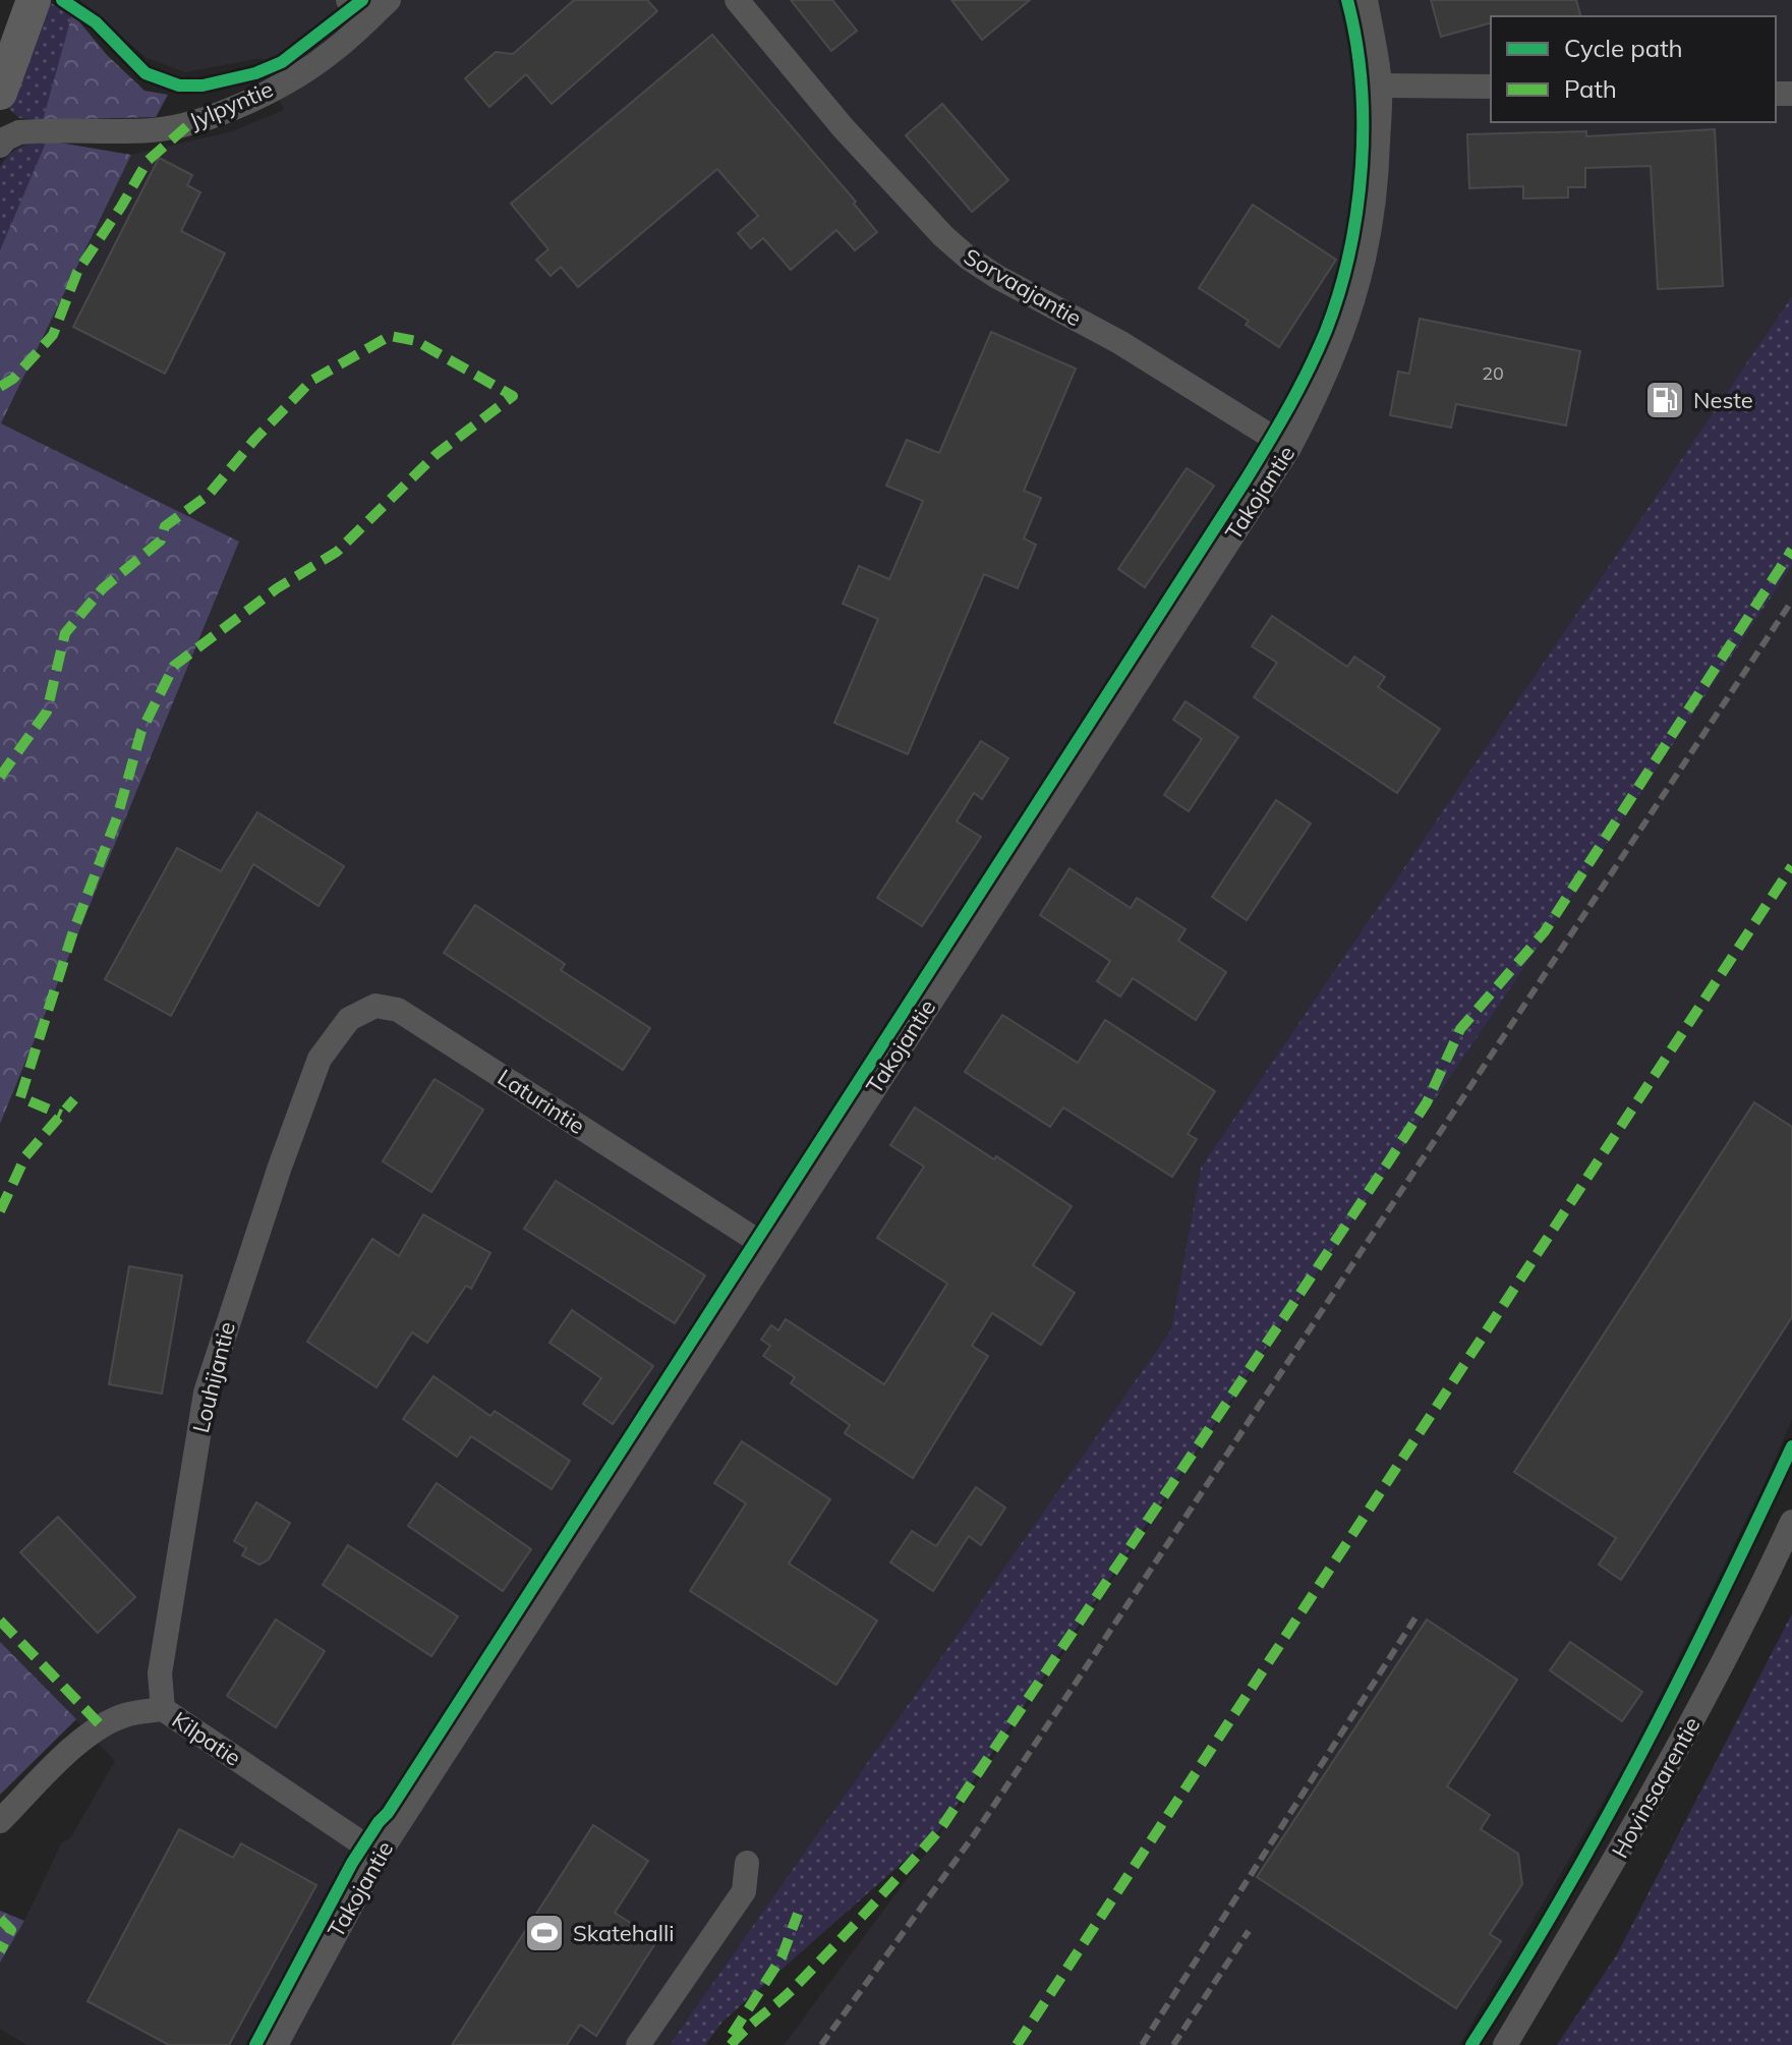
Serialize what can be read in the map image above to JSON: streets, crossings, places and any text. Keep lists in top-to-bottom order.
{
  "streets": {
    "street": [
      "Jylpyntie",
      "Sorvaajantie",
      "Takojantie",
      "Laturintie",
      "Louhijantie",
      "Kilpatie",
      "Hovinsaarentie"
    ]
  },
  "crossings": [
    ["Sorvaajantie", "Takojantie"],
    ["Takojantie", "Laturintie"],
    ["Takojantie", "Kilpatie"],
    ["Laturintie", "Louhijantie"],
    ["Louhijantie", "Kilpatie"]
  ],
  "places": {
    "fuel station": ["Neste"],
    "sports": ["Skatehalli"]
  },
  "house_numbers": ["20"],
  "legend": ["Cycle path", "Path"]
}
